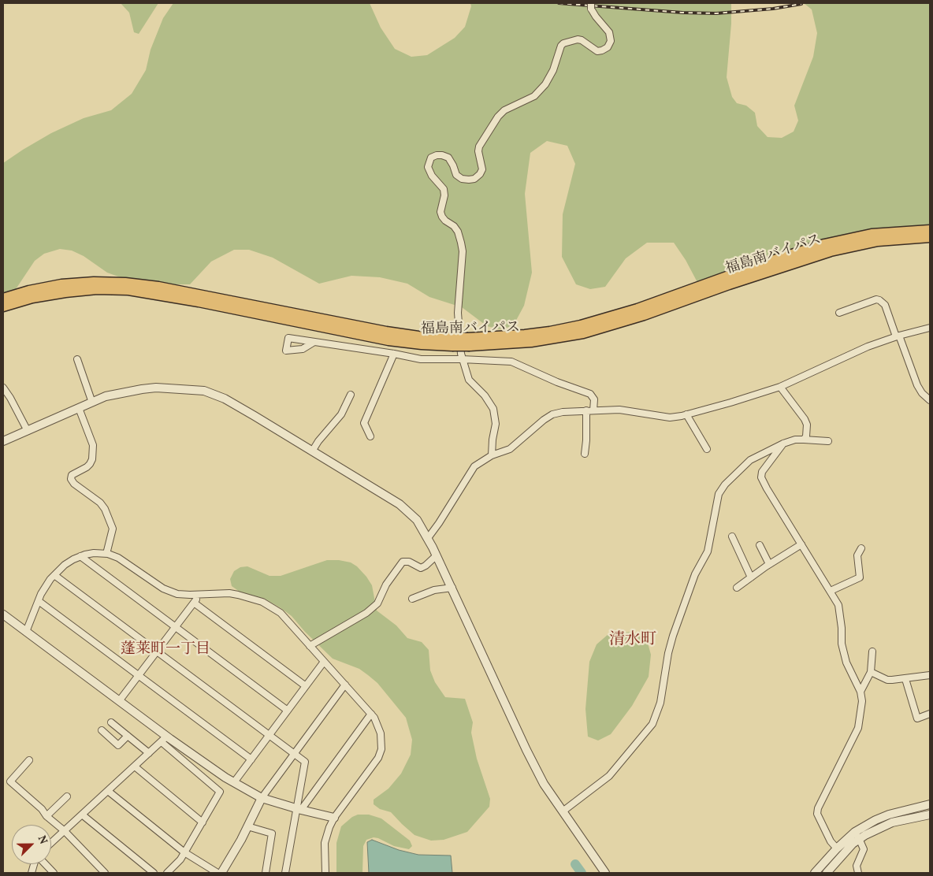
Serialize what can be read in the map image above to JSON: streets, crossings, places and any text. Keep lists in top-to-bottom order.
{
  "streets": {
    "highway": ["福島南バイパス"]
  },
  "districts": ["清水町", "蓬莱町一丁目"],
  "north": "top right"
}
